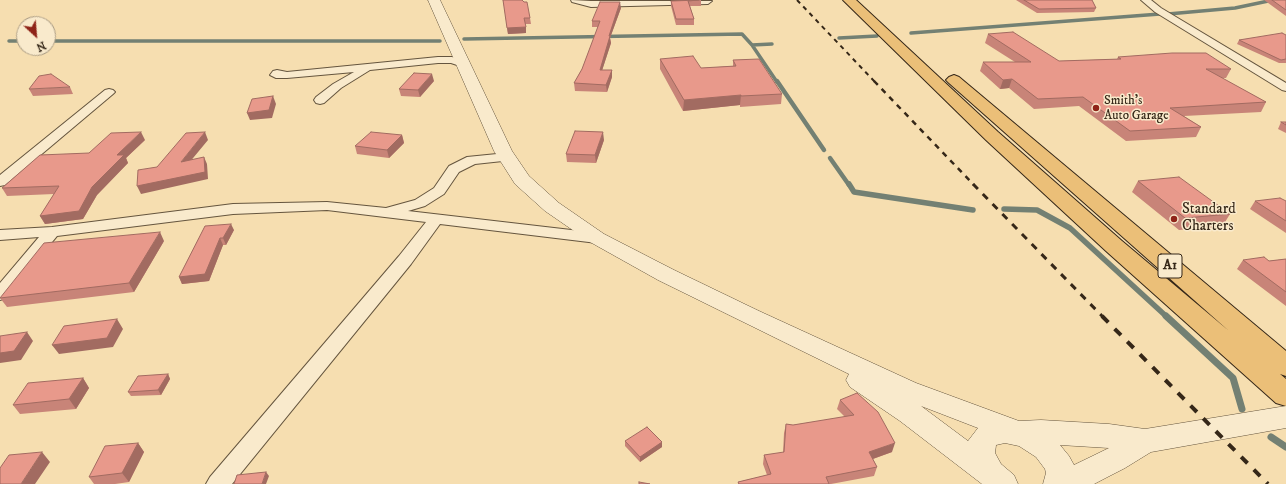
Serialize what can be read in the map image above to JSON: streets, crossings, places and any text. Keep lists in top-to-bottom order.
{
  "streets": {
    "highway": ["A1"]
  },
  "places": ["Smith's Auto Garage", "Standard Charters"],
  "north": "bottom right"
}
